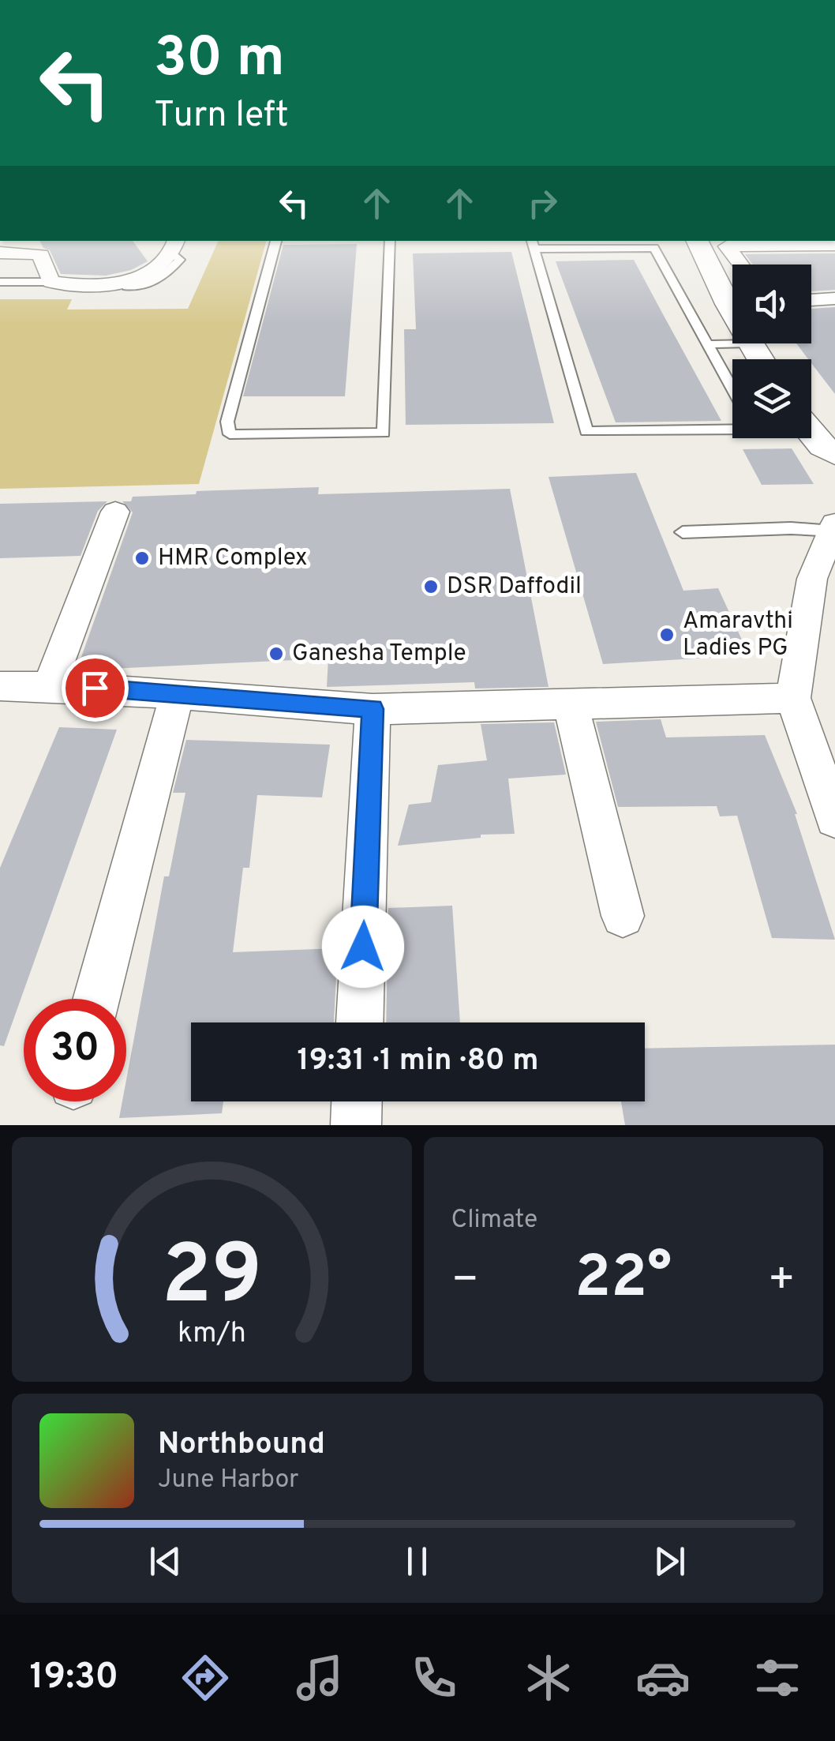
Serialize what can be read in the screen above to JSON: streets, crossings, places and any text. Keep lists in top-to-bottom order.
{
  "places": [
    "HMR Complex",
    "DSR Daffodil",
    "Amaravthi Ladies PG",
    "Ganesha Temple"
  ],
  "page": {
    "turn": ["30 m", "Turn left"],
    "limit": "30",
    "trip": "19:31 · 1 min · 80 m",
    "tile": "Climate",
    "heat": ["−", "22°", "+"],
    "song": ["Northbound", "June Harbor"],
    "tabs": "19:30",
    "gauge": ["29", "km/h"]
  }
}
